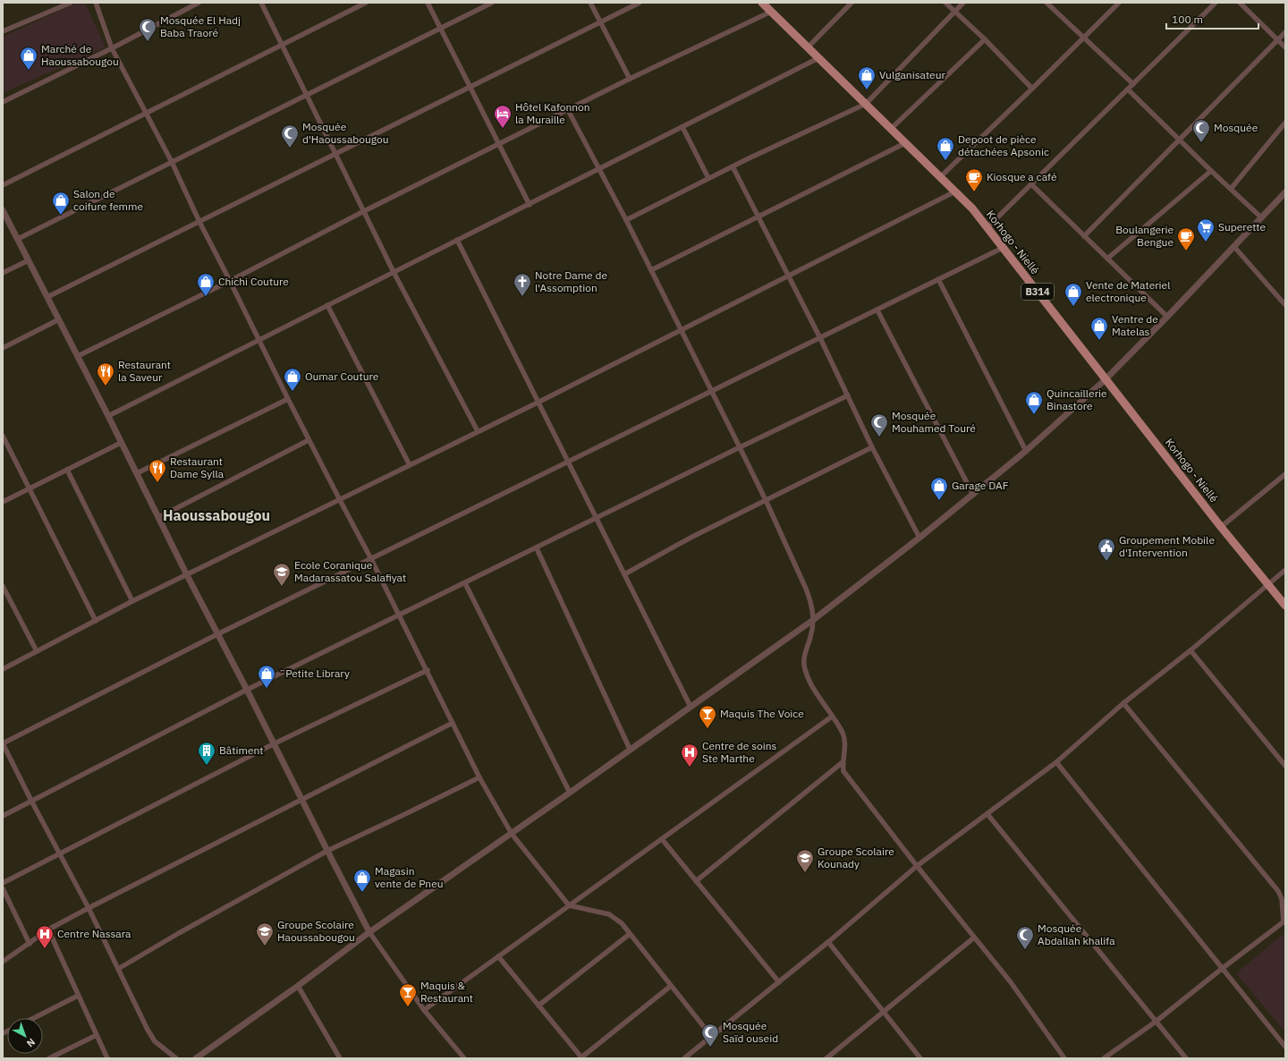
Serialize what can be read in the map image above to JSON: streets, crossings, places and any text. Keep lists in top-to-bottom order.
{
  "streets": {
    "main road": ["Korhogo - Niellé", "B314"]
  },
  "districts": ["Haoussabougou"],
  "places": {
    "mosque": [
      "Mosquée El Hadj Baba Traoré",
      "Mosquée",
      "Mosquée d'Haoussabougou",
      "Mosquée Mouhamed Touré",
      "Mosquée Abdallah khalifa",
      "Mosquée Saïd ouseid"
    ],
    "shop": [
      "Marché de Haoussabougou",
      "Vulganisateur",
      "Depoot de pièce détachées Apsonic",
      "Salon de coifure femme",
      "Chichi Couture",
      "Vente de Materiel electronique",
      "Ventre de Matelas",
      "Oumar Couture",
      "Quincaillerie Binastore",
      "Garage DAF",
      "¨Petite Library",
      "Magasin vente de Pneu"
    ],
    "hotel": ["Hôtel Kafonnon la Muraille"],
    "cafe": ["Kiosque a café", "Boulangerie Bengue"],
    "supermarket": ["Superette"],
    "church": ["Notre Dame de l'Assomption"],
    "restaurant": ["Restaurant la Saveur", "Restaurant Dame Sylla"],
    "public building": ["Groupement Mobile d'Intervention"],
    "school or university": ["Ecole Coranique Madarassatou Salafiyat", "Groupe Scolaire Kounady", "Groupe Scolaire Haoussabougou"],
    "bar": ["Maquis The Voice", "Maquis & Restaurant"],
    "building": ["Bâtiment"],
    "hospital": ["Centre de soins Ste Marthe", "Centre Nassara"]
  },
  "scale_bar": "100 m",
  "north": "bottom right"
}
